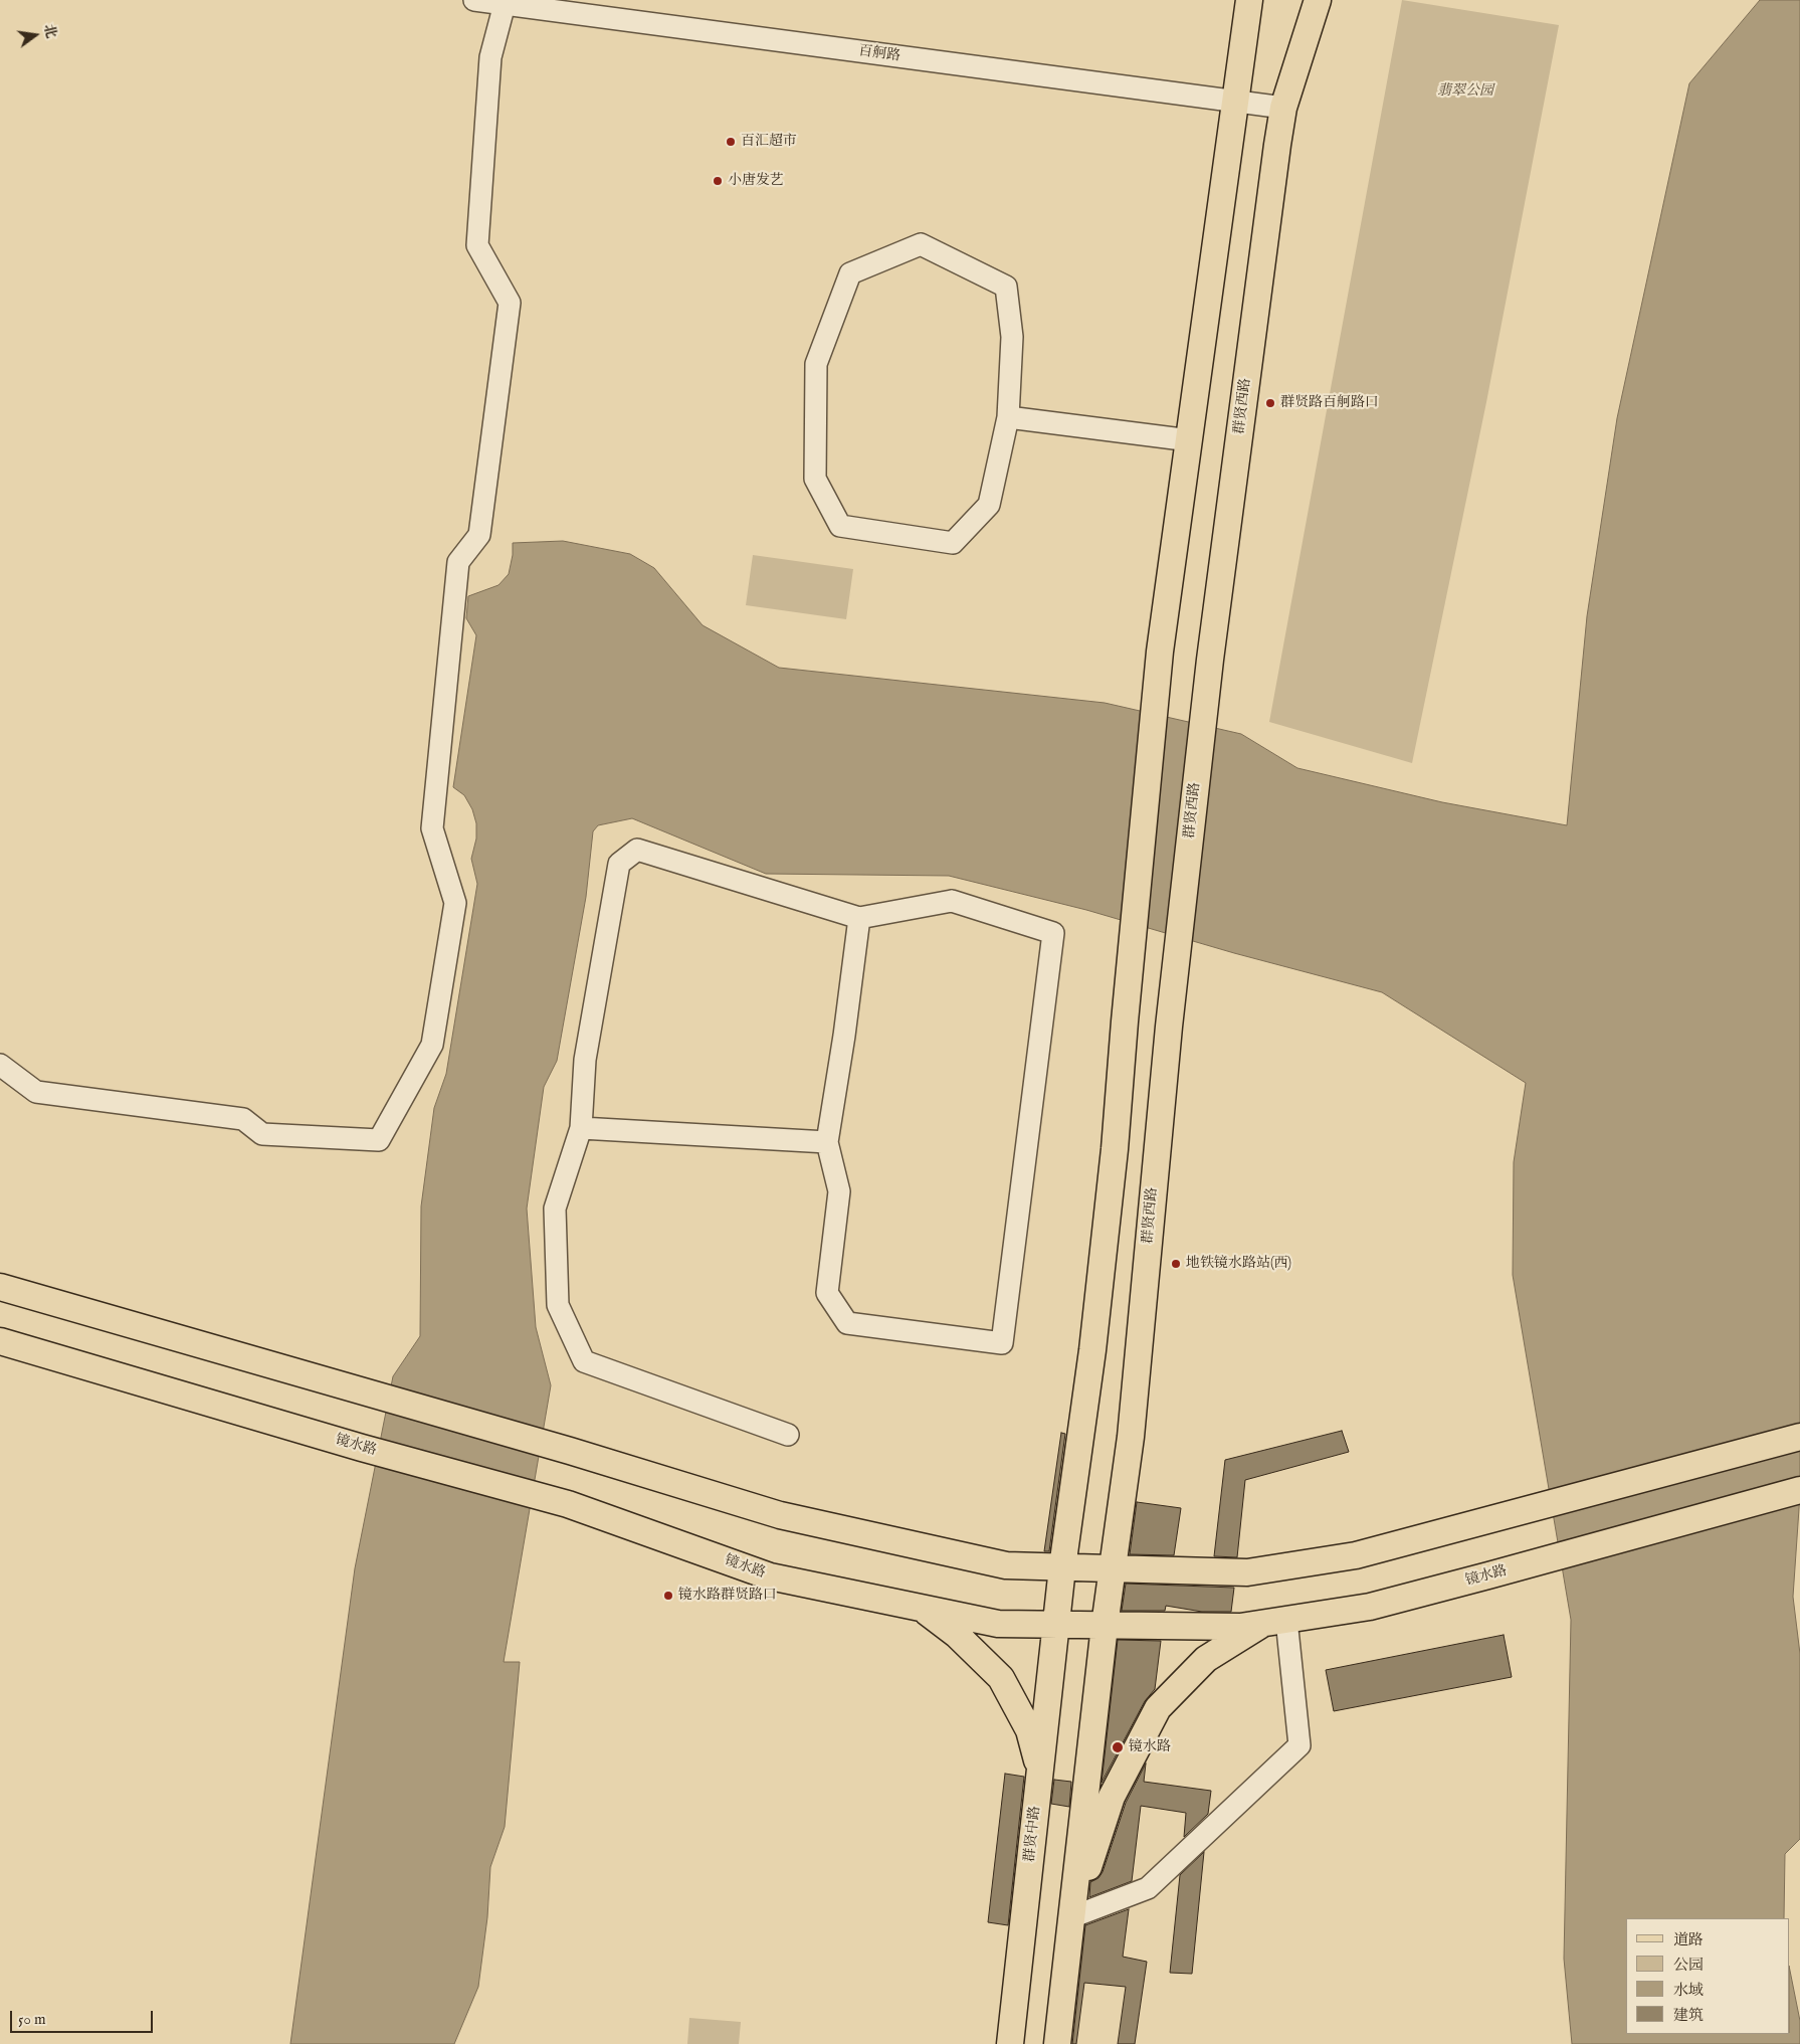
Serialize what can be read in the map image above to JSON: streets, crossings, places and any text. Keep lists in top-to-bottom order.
{
  "streets": {
    "main road": ["群贤西路", "镜水路", "群贤中路"],
    "street": ["百舸路"]
  },
  "crossings": [
    ["百舸路", "群贤西路"],
    ["群贤西路", "镜水路"],
    ["镜水路", "群贤中路"]
  ],
  "parks": ["翡翠公园"],
  "places": [
    "百汇超市",
    "小唐发艺",
    "群贤路百舸路口",
    "地铁镜水路站(西)",
    "镜水路群贤路口",
    "镜水路"
  ],
  "legend": [
    "道路",
    "公园",
    "水域",
    "建筑"
  ],
  "scale_bar": "50 m",
  "north": "right"
}
